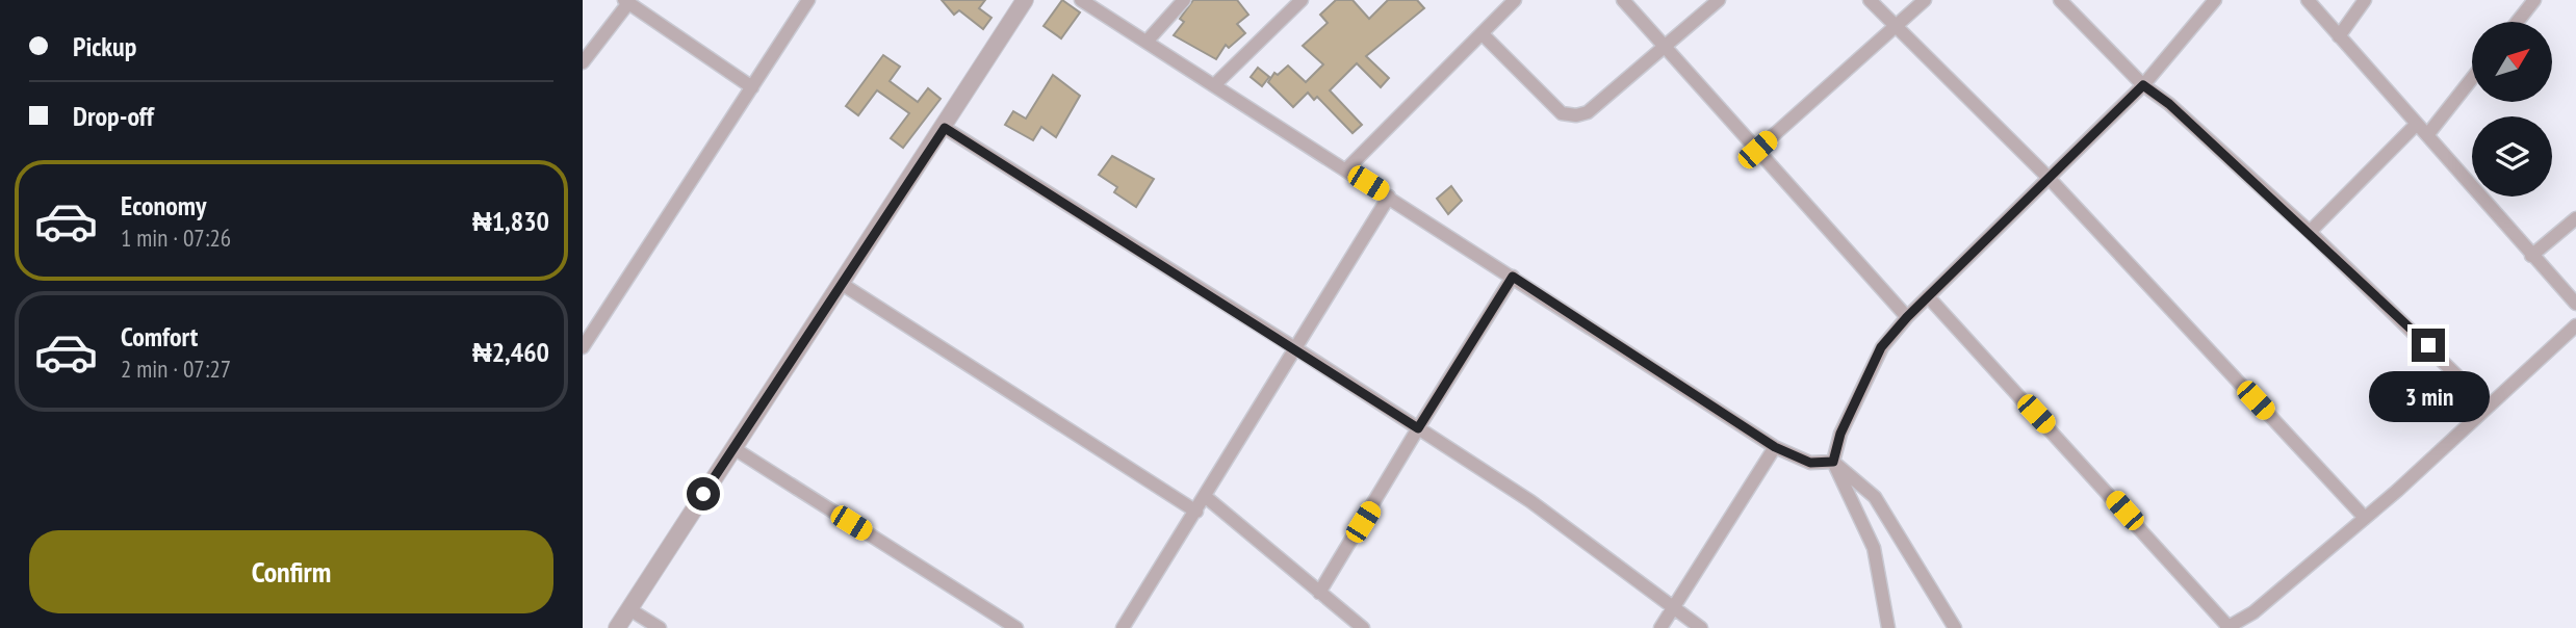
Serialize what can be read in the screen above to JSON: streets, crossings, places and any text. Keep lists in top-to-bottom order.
{
  "north": "top right",
  "page": {
    "banner": ["Pickup", "Drop-off"],
    "list": [
      {
        "name": "Economy",
        "note": "1 min · 07:26",
        "value": "₦1,830"
      },
      {
        "name": "Comfort",
        "note": "2 min · 07:27",
        "value": "₦2,460"
      }
    ],
    "bubble": "3 min",
    "buttons": "Confirm"
  }
}
